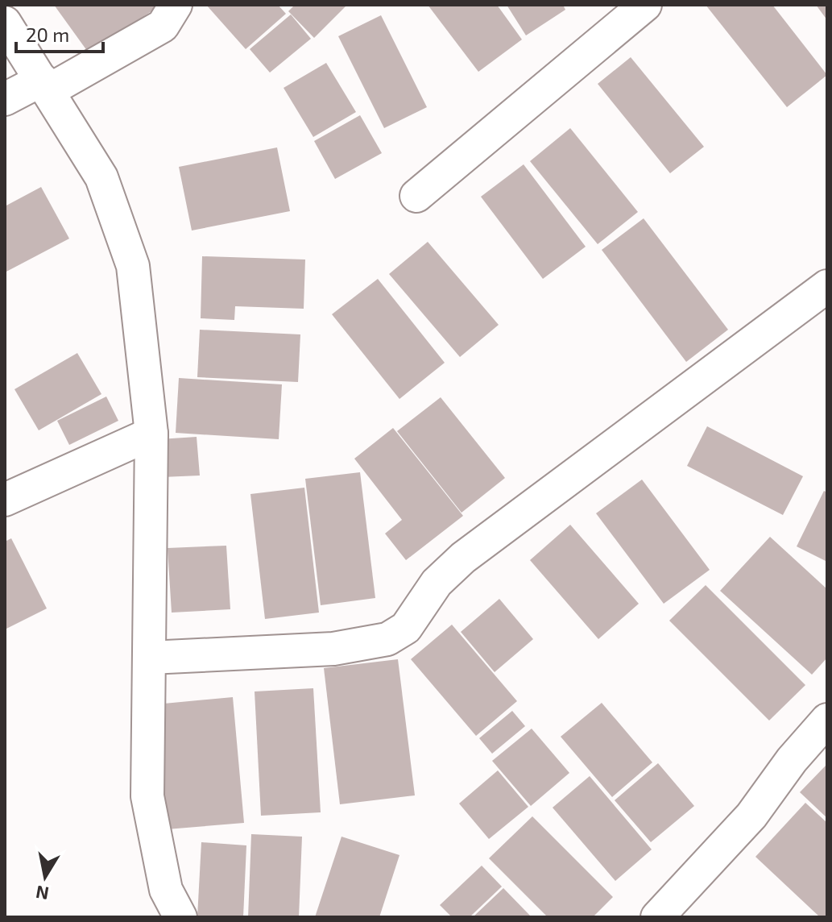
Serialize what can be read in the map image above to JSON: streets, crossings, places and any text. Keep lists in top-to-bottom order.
{
  "scale_bar": "20 m",
  "north": "bottom"
}
